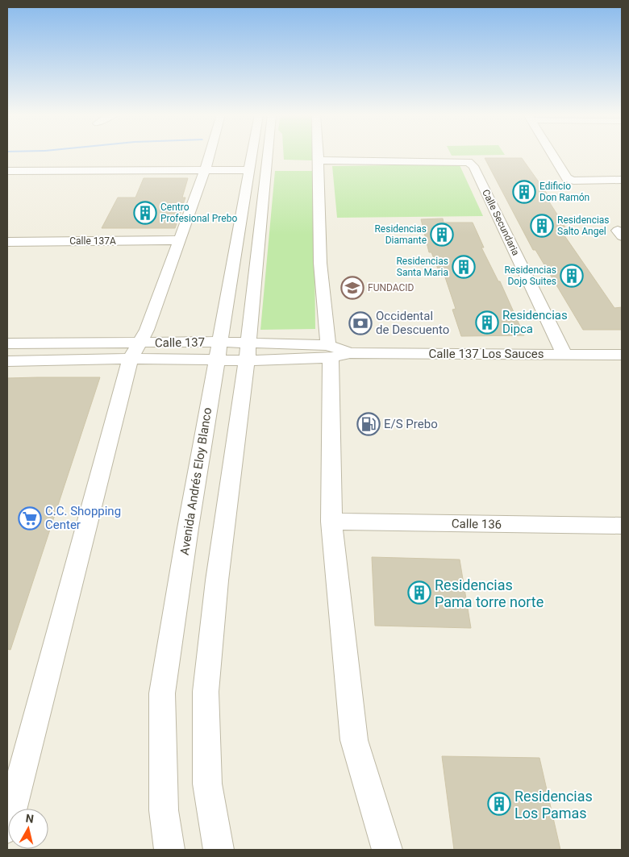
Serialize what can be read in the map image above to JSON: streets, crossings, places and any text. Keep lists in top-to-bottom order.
{
  "streets": {
    "street": [
      "Calle Secundaria",
      "Calle 137A",
      "Calle 137",
      "Calle 137 Los Sauces",
      "Avenida Andrés Eloy Blanco",
      "Calle 136"
    ]
  },
  "crossings": [
    ["Calle Secundaria", "Calle 137 Los Sauces"],
    ["Calle 137", "Calle 137 Los Sauces"],
    ["Calle 137 Los Sauces", "Avenida Andrés Eloy Blanco"]
  ],
  "places": {
    "building": [
      "Edificio Don Ramón",
      "Centro Profesional Prebo",
      "Residencias Salto Angel",
      "Residencias Diamante",
      "Residencias Santa Maria",
      "Residencias Dojo Suites",
      "Residencias Dipca",
      "Residencias Pama torre norte",
      "Residencias Los Pamas"
    ],
    "school or university": ["FUNDACID"],
    "bank": ["Occidental de Descuento"],
    "fuel station": ["E/S Prebo"],
    "supermarket": ["C.C. Shopping Center"]
  },
  "north": "top"
}
